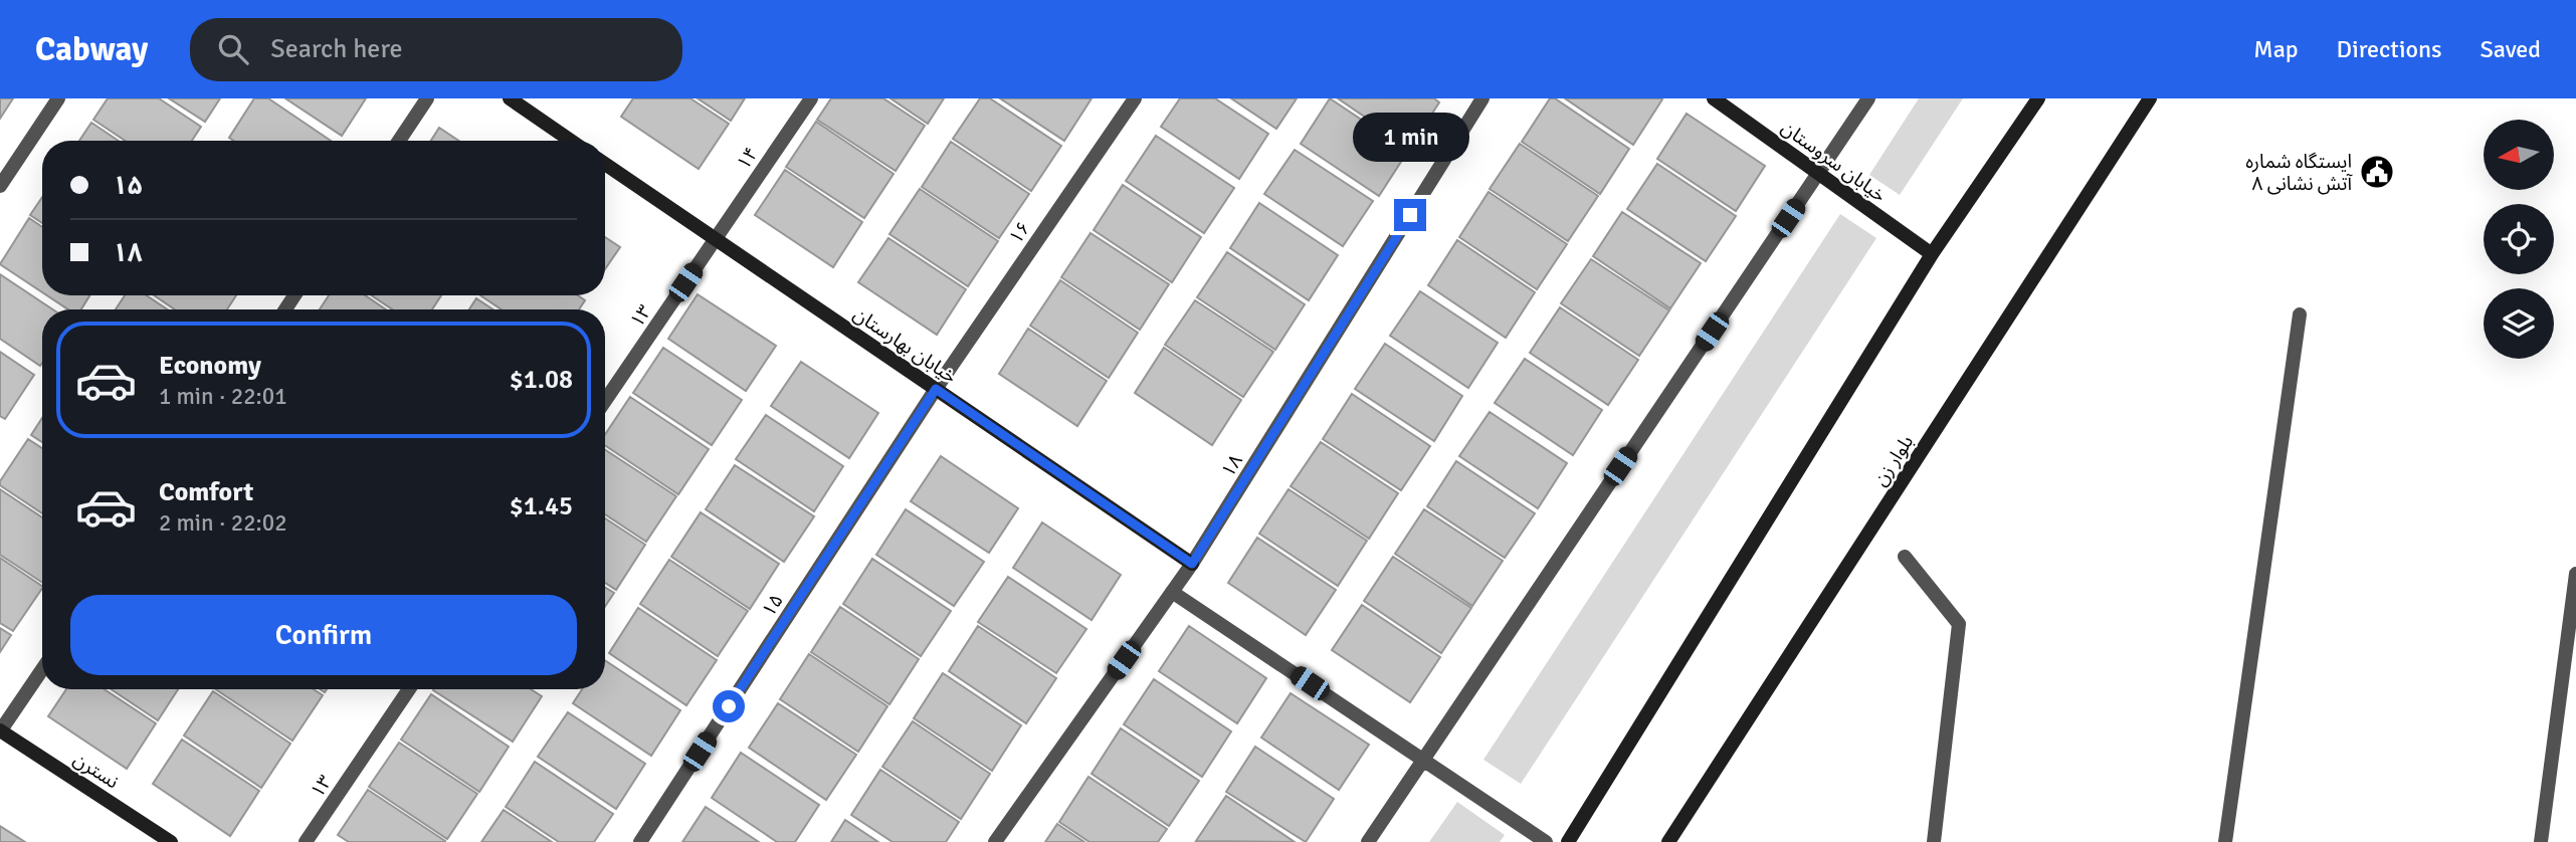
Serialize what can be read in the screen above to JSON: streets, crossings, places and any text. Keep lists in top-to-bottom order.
{
  "streets": {
    "main road": [
      "خیابان سروستان",
      "خیابان بهارستان",
      "بلوار زن",
      "نسترن"
    ],
    "street": [
      "۱۴",
      "۱۶",
      "۱۳",
      "۱۸",
      "۱۵"
    ]
  },
  "crossings": [
    ["۱۴", "۱۳"],
    ["۱۴", "خیابان بهارستان"],
    ["۱۶", "خیابان بهارستان"],
    ["۱۶", "۱۵"],
    ["۱۳", "خیابان بهارستان"],
    ["خیابان بهارستان", "۱۸"],
    ["خیابان بهارستان", "۱۵"]
  ],
  "places": {
    "public building": ["ایستگاه شماره ۸ آتش نشانی"]
  },
  "north": "left",
  "page": {
    "header": "Cabway",
    "search": "Search here",
    "nav": ["Map", "Directions", "Saved"],
    "bubble": "1 min",
    "banner": ["۱۵", "۱۸"],
    "list": [
      {
        "name": "Economy",
        "note": "1 min · 22:01",
        "value": "$1.08"
      },
      {
        "name": "Comfort",
        "note": "2 min · 22:02",
        "value": "$1.45"
      }
    ],
    "buttons": "Confirm"
  }
}
